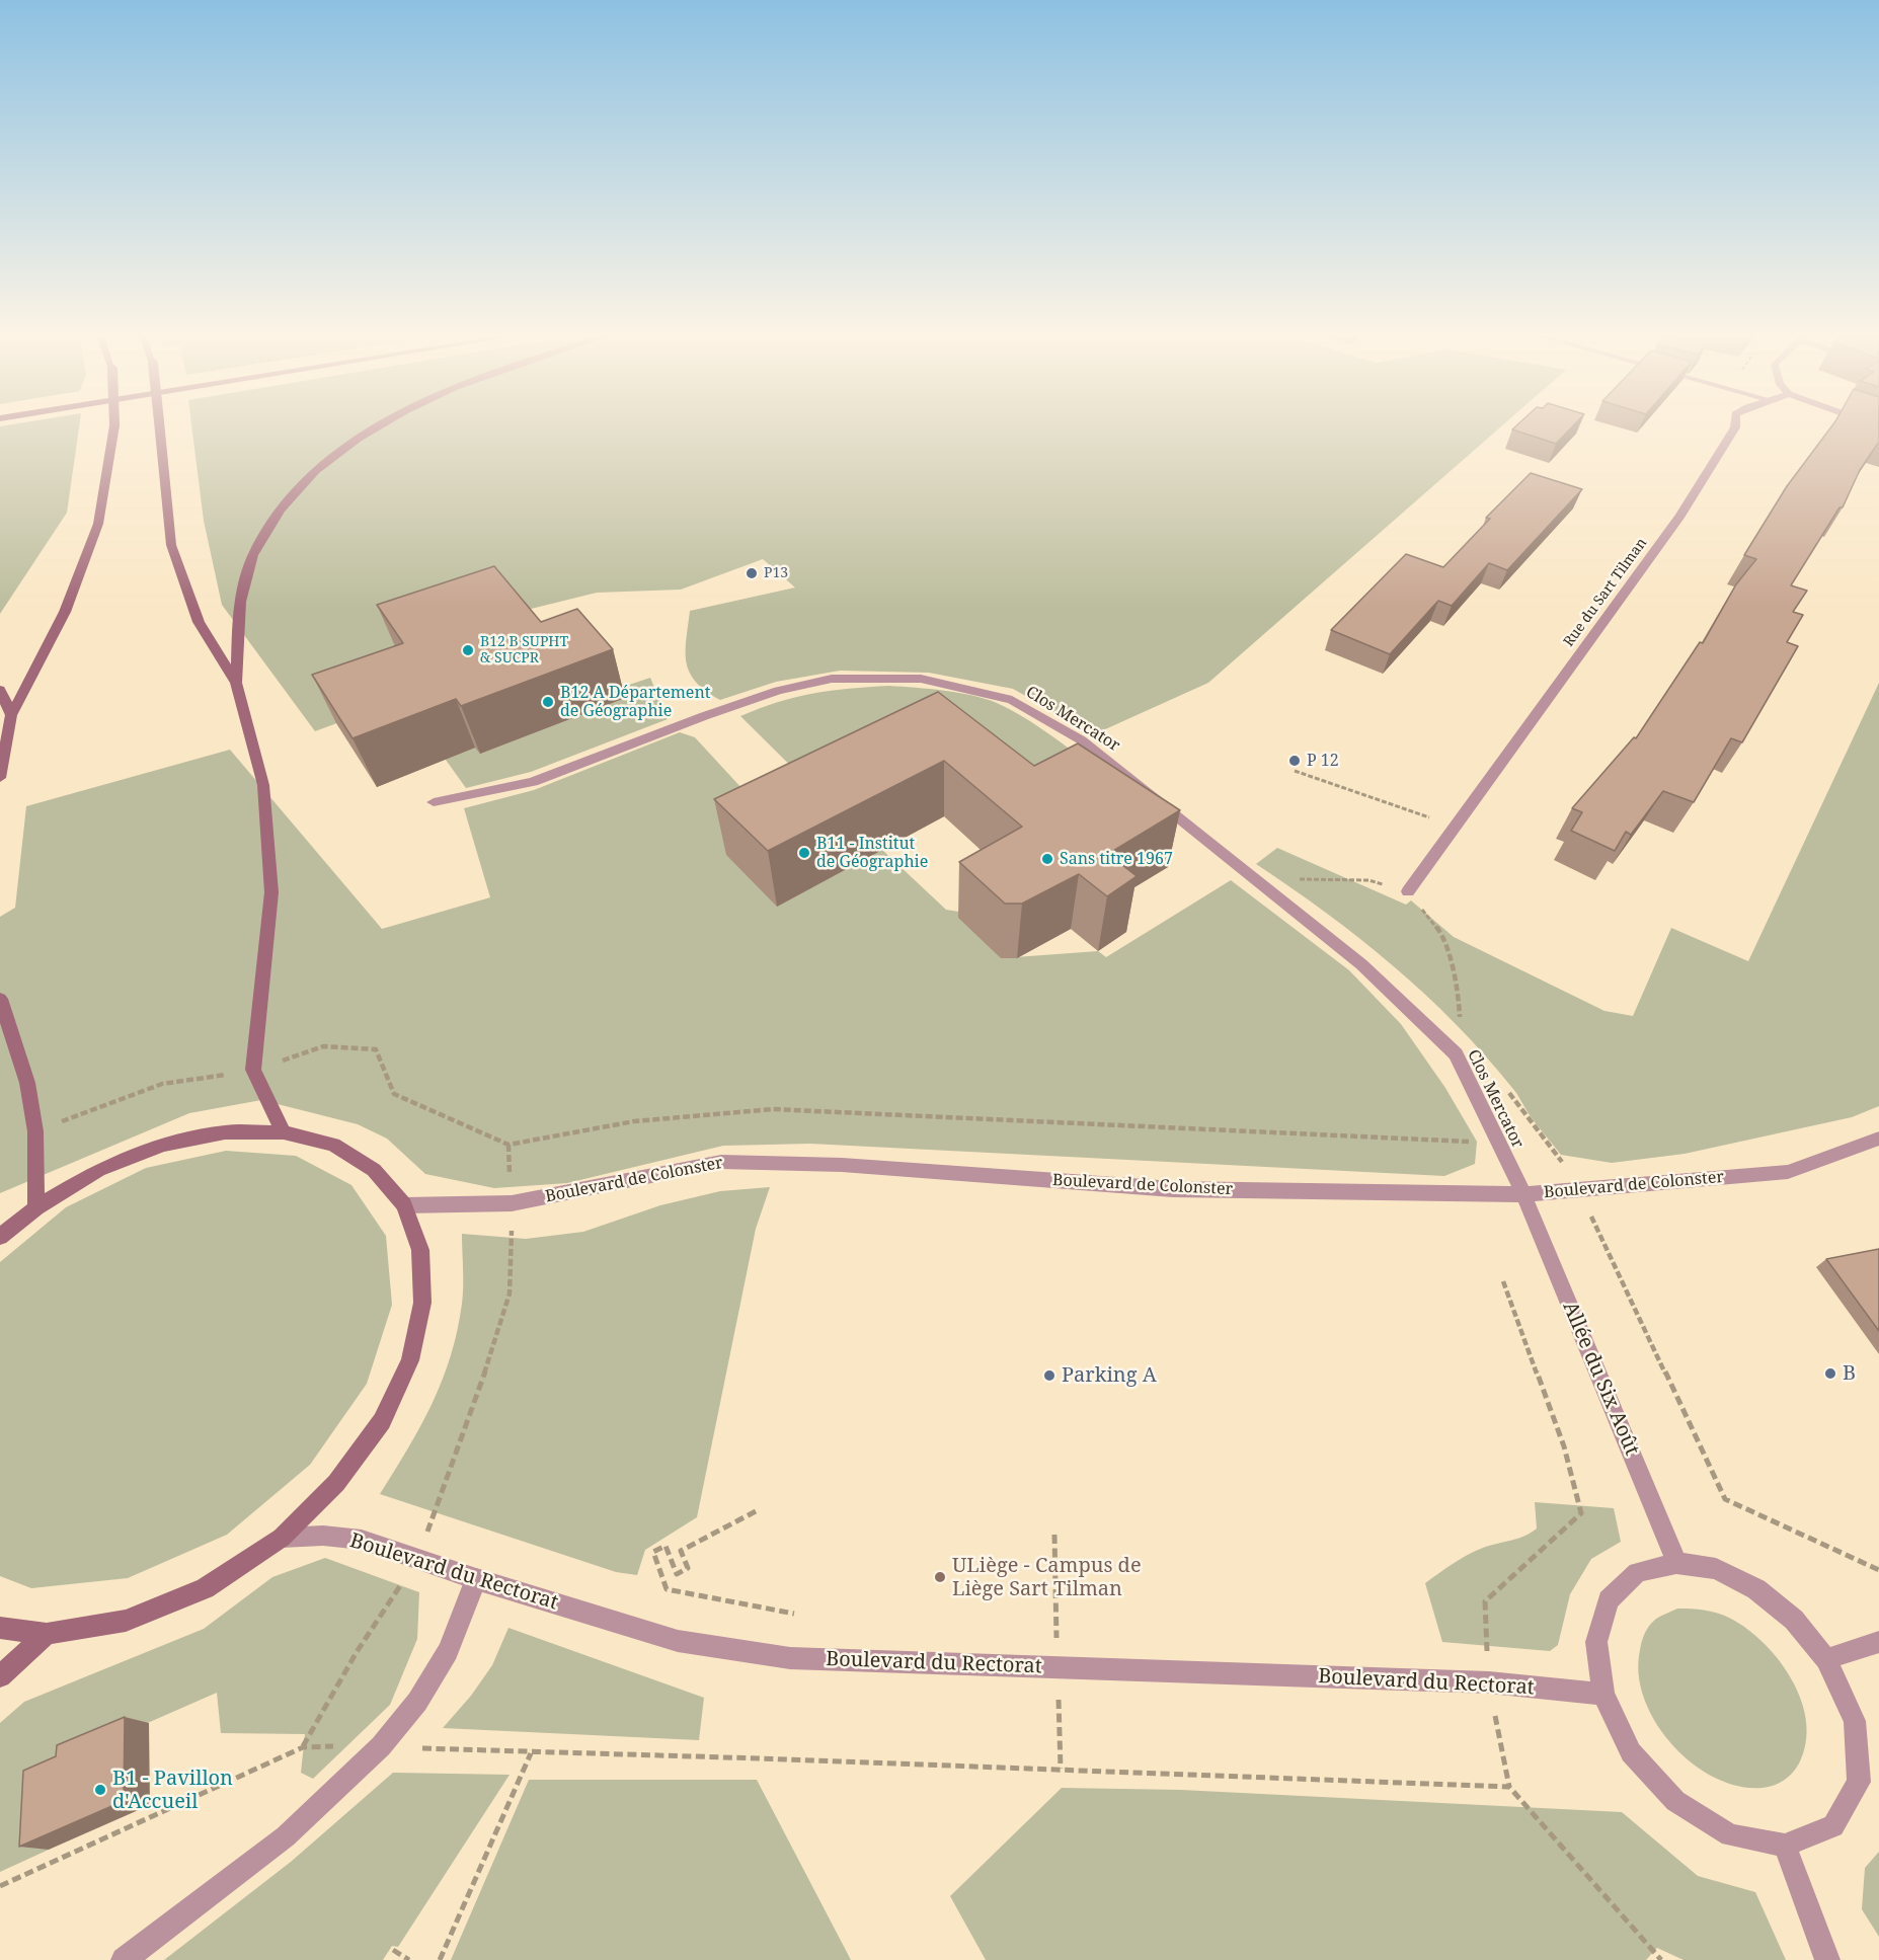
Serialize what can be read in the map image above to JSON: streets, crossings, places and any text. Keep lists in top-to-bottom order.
{
  "streets": {
    "street": [
      "Rue du Sart Tilman",
      "Clos Mercator",
      "Boulevard de Colonster",
      "Allée du Six Août",
      "Boulevard du Rectorat"
    ]
  },
  "crossings": [
    ["Clos Mercator", "Boulevard de Colonster"],
    ["Clos Mercator", "Allée du Six Août"],
    ["Boulevard de Colonster", "Allée du Six Août"]
  ],
  "places": [
    "P13",
    "B12 B SUPHT & SUCPR",
    "B12 A Département de Géographie",
    "P 12",
    "B11 - Institut de Géographie",
    "Sans titre 1967",
    "B",
    "Parking A",
    "ULiège - Campus de Liège Sart Tilman",
    "B1 - Pavillon d'Accueil"
  ]
}
